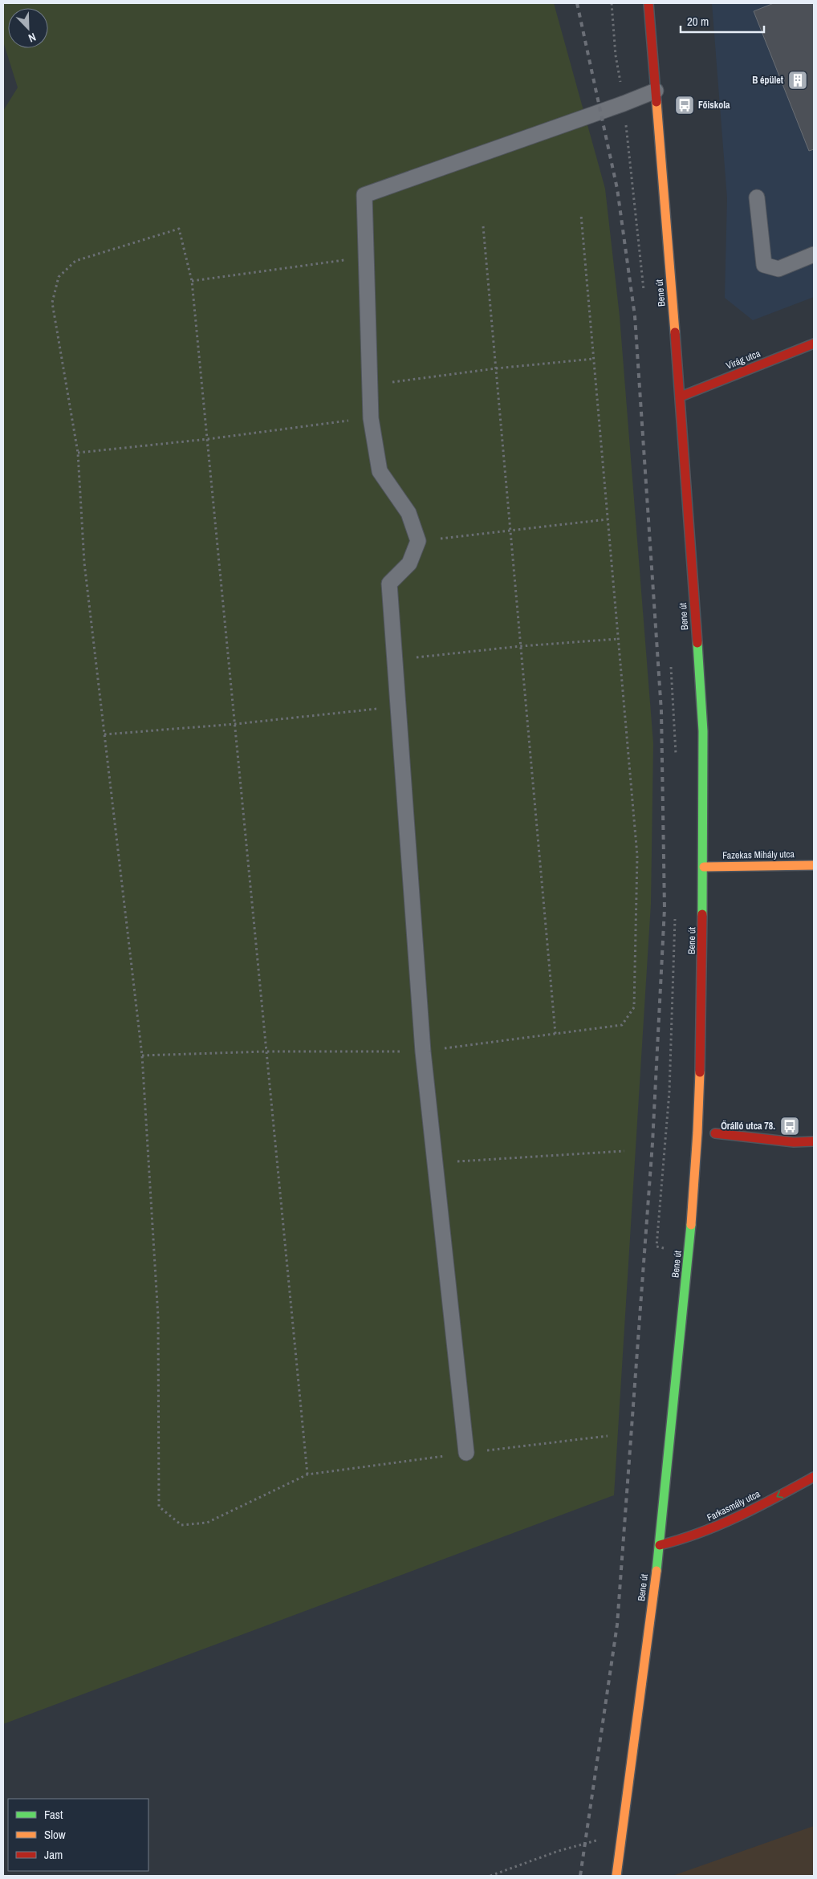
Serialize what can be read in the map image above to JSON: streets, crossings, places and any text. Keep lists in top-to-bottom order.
{
  "streets": {
    "main road": [
      "Bene út",
      "Virág utca",
      "Fazekas Mihály utca",
      "Farkasmály utca"
    ]
  },
  "crossings": [
    ["Bene út", "Virág utca"],
    ["Bene út", "Fazekas Mihály utca"],
    ["Bene út", "Farkasmály utca"]
  ],
  "one_way": ["Farkasmály utca"],
  "places": {
    "building": ["B épület"],
    "bus stop": ["Főiskola", "Őrálló utca 78."]
  },
  "legend": ["Fast", "Slow", "Jam"],
  "scale_bar": "20 m",
  "north": "bottom right"
}
